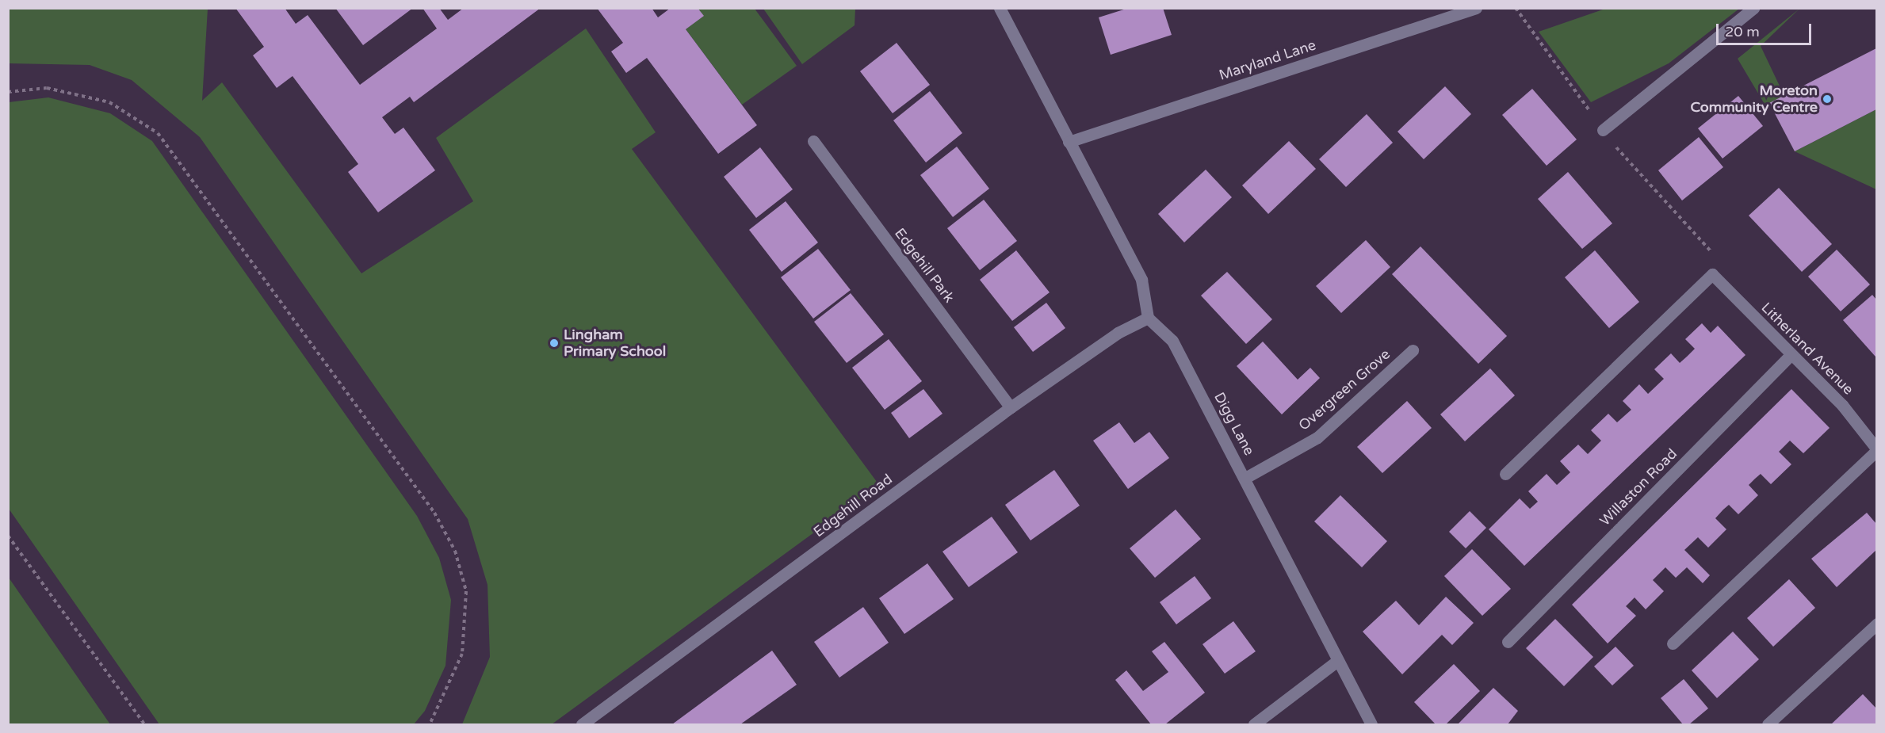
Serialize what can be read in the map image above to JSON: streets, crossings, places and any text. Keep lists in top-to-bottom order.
{
  "streets": {
    "street": [
      "Maryland Lane",
      "Edgehill Park",
      "Litherland Avenue",
      "Overgreen Grove",
      "Digg Lane",
      "Willaston Road",
      "Edgehill Road"
    ]
  },
  "crossings": [
    ["Edgehill Park", "Edgehill Road"],
    ["Litherland Avenue", "Willaston Road"],
    ["Overgreen Grove", "Digg Lane"],
    ["Digg Lane", "Edgehill Road"]
  ],
  "places": ["Moreton Community Centre", "Lingham Primary School"],
  "scale_bar": "20 m"
}
